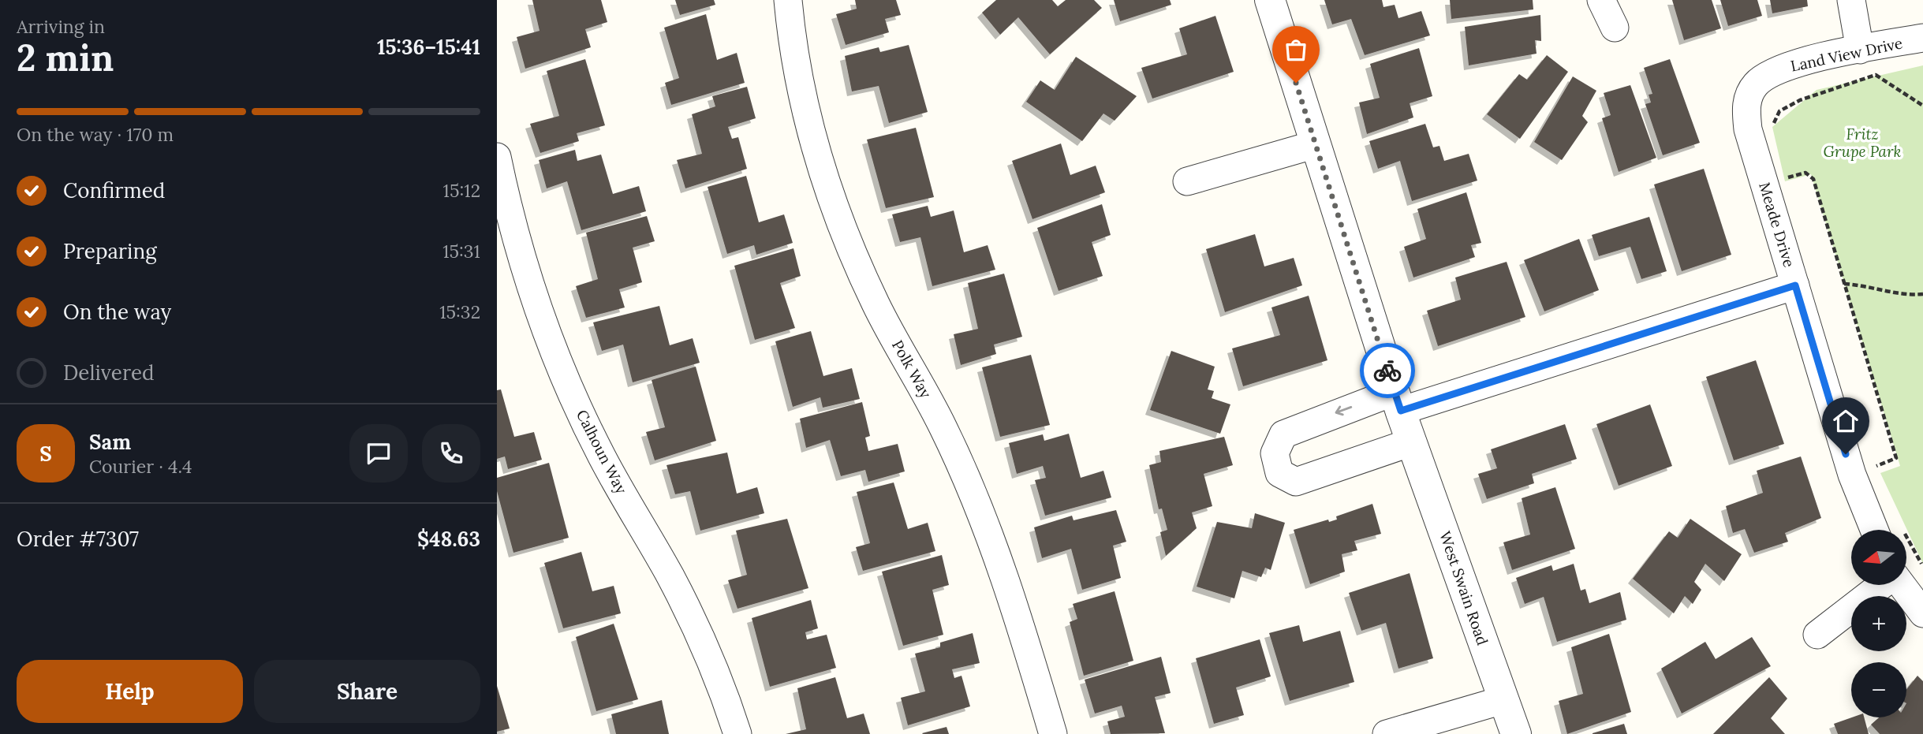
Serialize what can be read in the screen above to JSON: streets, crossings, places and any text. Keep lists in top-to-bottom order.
{
  "streets": {
    "street": [
      "Land View Drive",
      "Meade Drive",
      "Polk Way",
      "Calhoun Way",
      "West Swain Road"
    ]
  },
  "crossings": [
    ["Land View Drive", "Meade Drive"]
  ],
  "parks": ["Fritz Grupe Park"],
  "north": "left",
  "page": {
    "heading": ["2 min", "Arriving in", "15:36–15:41"],
    "panel": [
      "Sam",
      "Courier · 4.4",
      "Order #7307",
      "$48.63"
    ],
    "bar": "On the way · 170 m",
    "list": [
      ["Confirmed", "15:12"],
      ["Preparing", "15:31"],
      ["On the way", "15:32"],
      "Delivered"
    ],
    "round": "S",
    "map_buttons": ["+", "−"],
    "buttons": ["Help", "Share"]
  }
}
